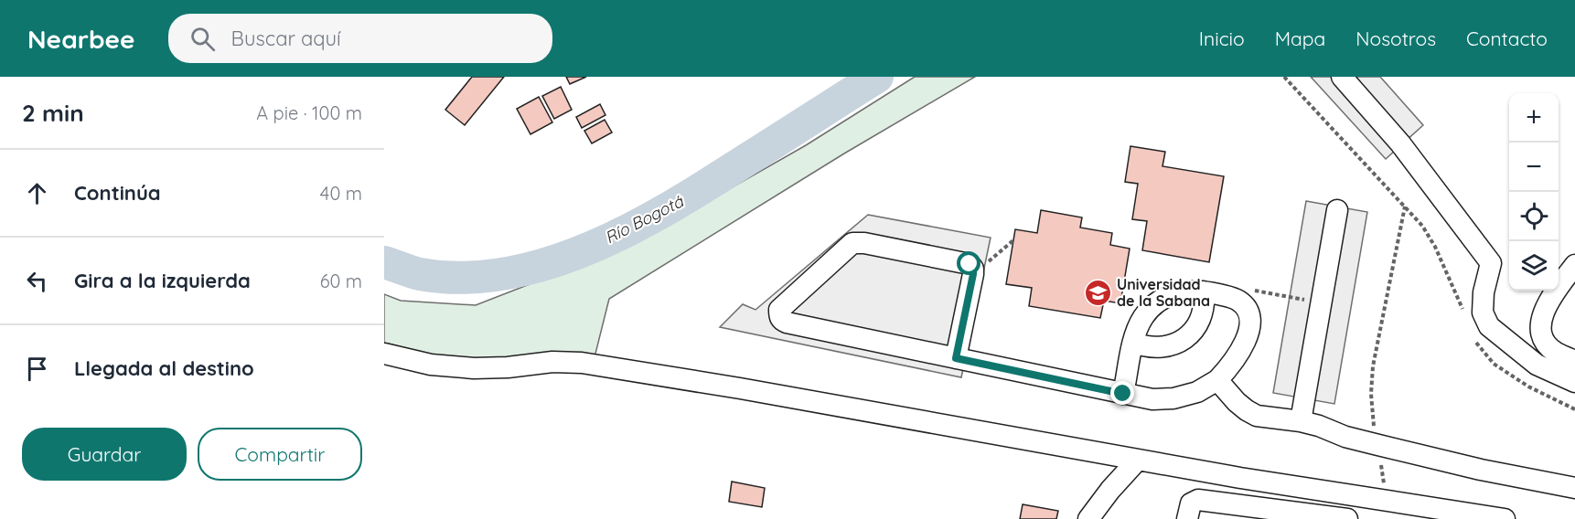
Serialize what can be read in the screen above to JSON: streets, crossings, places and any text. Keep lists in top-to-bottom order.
{
  "water": ["Río Bogotá"],
  "places": {
    "school or university": ["Universidad de la Sabana"]
  },
  "page": {
    "header": "Nearbee",
    "search": "Buscar aquí",
    "nav": [
      "Inicio",
      "Mapa",
      "Nosotros",
      "Contacto"
    ],
    "heading": ["2 min", "A pie · 100 m"],
    "map_buttons": ["+", "−"],
    "list": [
      ["Continúa", "40 m"],
      ["Gira a la izquierda", "60 m"],
      "Llegada al destino"
    ],
    "buttons": ["Guardar", "Compartir"]
  }
}
